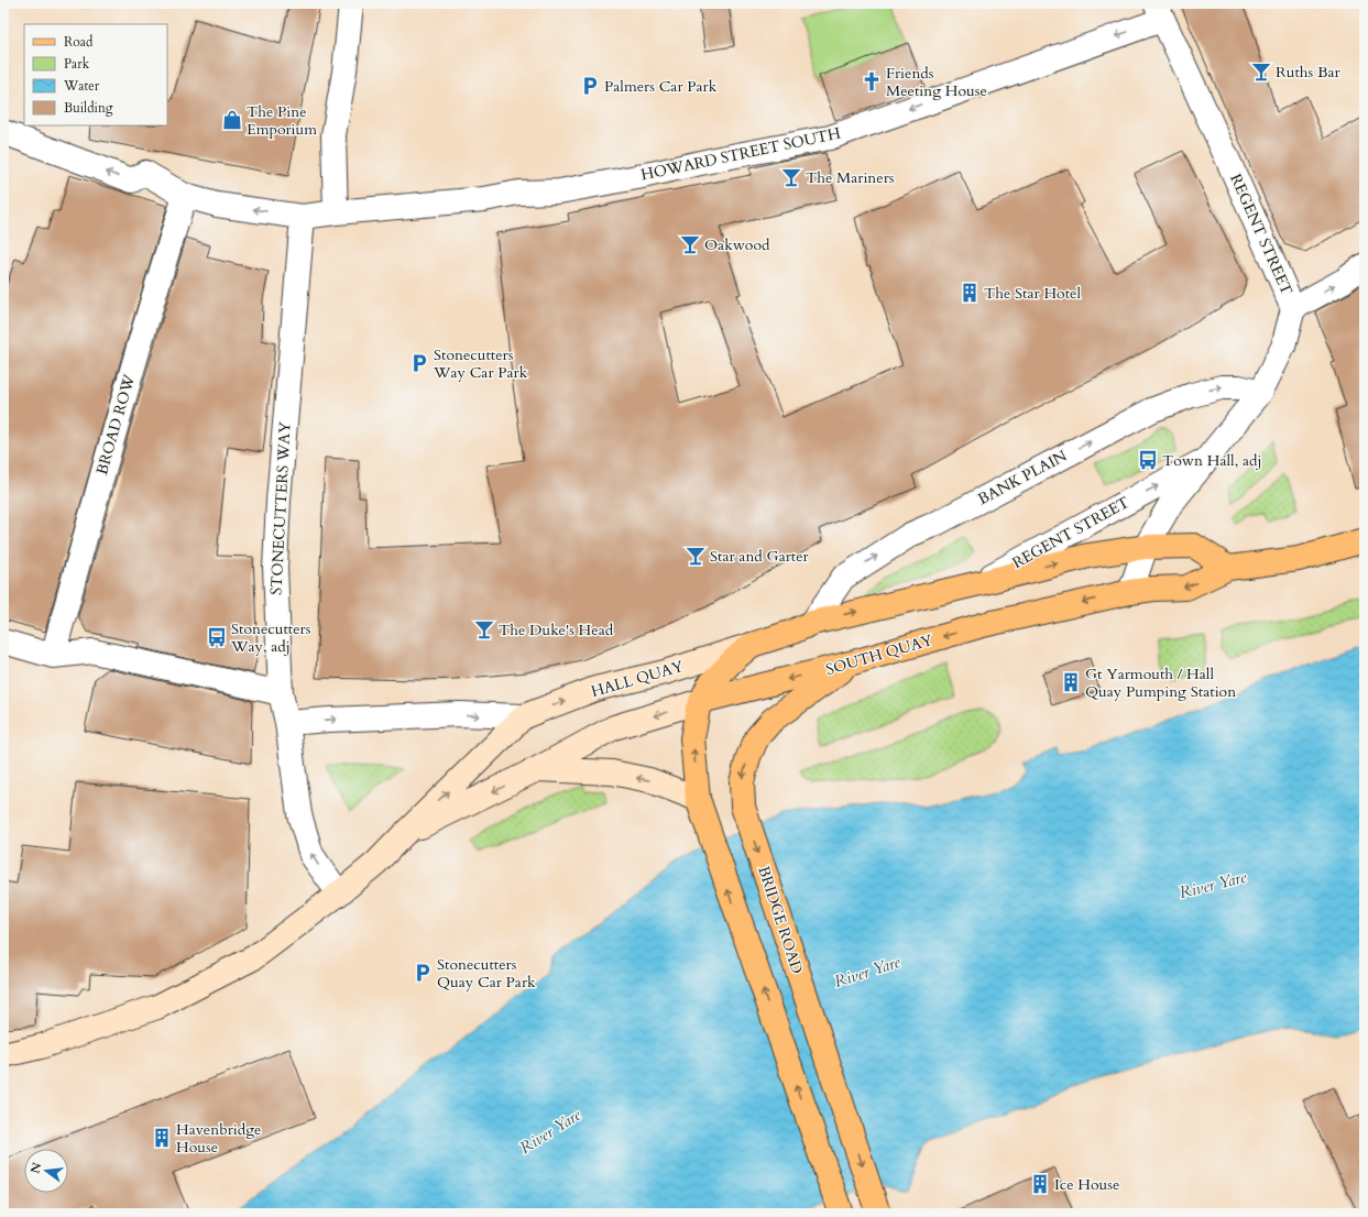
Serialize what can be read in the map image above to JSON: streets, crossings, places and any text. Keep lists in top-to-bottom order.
{
  "streets": {
    "main road": ["SOUTH QUAY", "HALL QUAY", "BRIDGE ROAD"],
    "street": [
      "HOWARD STREET SOUTH",
      "REGENT STREET",
      "BROAD ROW",
      "BANK PLAIN",
      "STONECUTTERS WAY"
    ]
  },
  "crossings": [
    ["HOWARD STREET SOUTH", "REGENT STREET"],
    ["HOWARD STREET SOUTH", "BROAD ROW"],
    ["HOWARD STREET SOUTH", "STONECUTTERS WAY"],
    ["REGENT STREET", "BANK PLAIN"],
    ["REGENT STREET", "SOUTH QUAY"],
    ["STONECUTTERS WAY", "HALL QUAY"],
    ["SOUTH QUAY", "HALL QUAY"],
    ["SOUTH QUAY", "BRIDGE ROAD"]
  ],
  "one_way": ["HOWARD STREET SOUTH", "BANK PLAIN"],
  "water": ["River Yare"],
  "places": {
    "bar": [
      "Ruths Bar",
      "The Mariners",
      "Oakwood",
      "Star and Garter",
      "The Duke's Head"
    ],
    "church": ["Friends Meeting House"],
    "parking": ["Palmers Car Park", "Stonecutters Way Car Park", "Stonecutters Quay Car Park"],
    "shop": ["The Pine Emporium"],
    "building": [
      "The Star Hotel",
      "Gt Yarmouth / Hall Quay Pumping Station",
      "Havenbridge House",
      "Ice House"
    ],
    "bus stop": ["Town Hall, adj", "Stonecutters Way, adj"]
  },
  "legend": [
    "Road",
    "Park",
    "Water",
    "Building"
  ],
  "north": "left"
}
